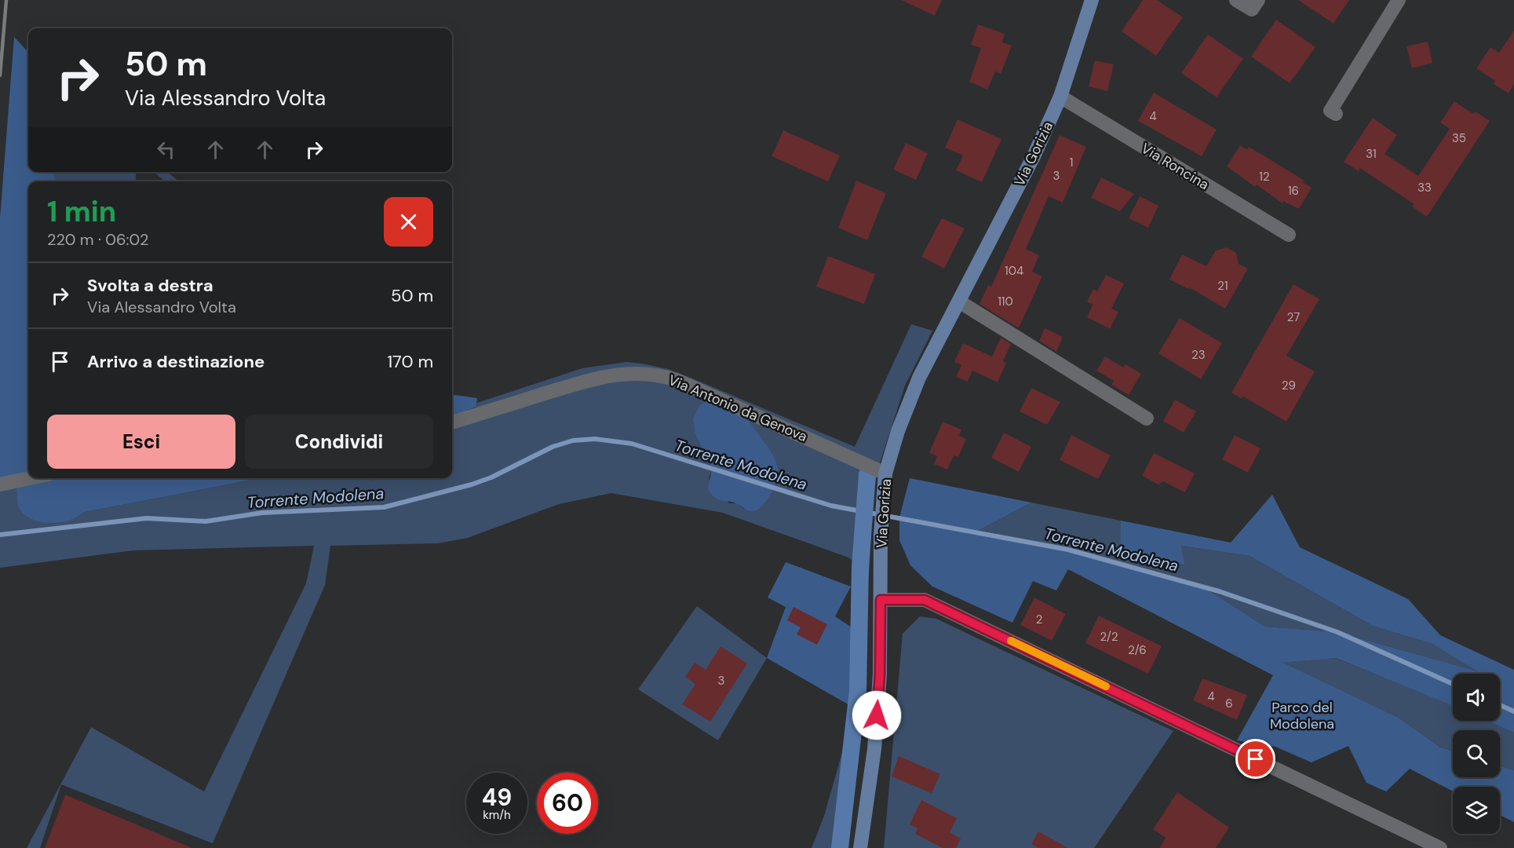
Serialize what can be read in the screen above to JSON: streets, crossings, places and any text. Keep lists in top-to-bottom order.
{
  "streets": {
    "main road": ["Via Gorizia"],
    "street": ["Via Roncina", "Via Antonio da Genova"]
  },
  "crossings": [
    ["Via Gorizia", "Via Roncina"],
    ["Via Gorizia", "Via Antonio da Genova"]
  ],
  "water": ["Torrente Modolena"],
  "parks": ["Parco del Modolena"],
  "house_numbers": [
    "4",
    "35",
    "31",
    "1",
    "3",
    "12",
    "33",
    "16",
    "104",
    "21",
    "110",
    "27",
    "23",
    "29",
    "2",
    "2/2",
    "2/6",
    "3",
    "4",
    "6"
  ],
  "page": {
    "turn": ["50 m", "Via Alessandro Volta"],
    "heading": ["1 min", "220 m · 06:02"],
    "list": [
      {
        "name": "Svolta a destra",
        "note": "Via Alessandro Volta",
        "value": "50 m"
      },
      {
        "name": "Arrivo a destinazione",
        "value": "170 m"
      }
    ],
    "buttons": ["Esci", "Condividi"],
    "speed": "49 km/h",
    "limit": "60"
  }
}
